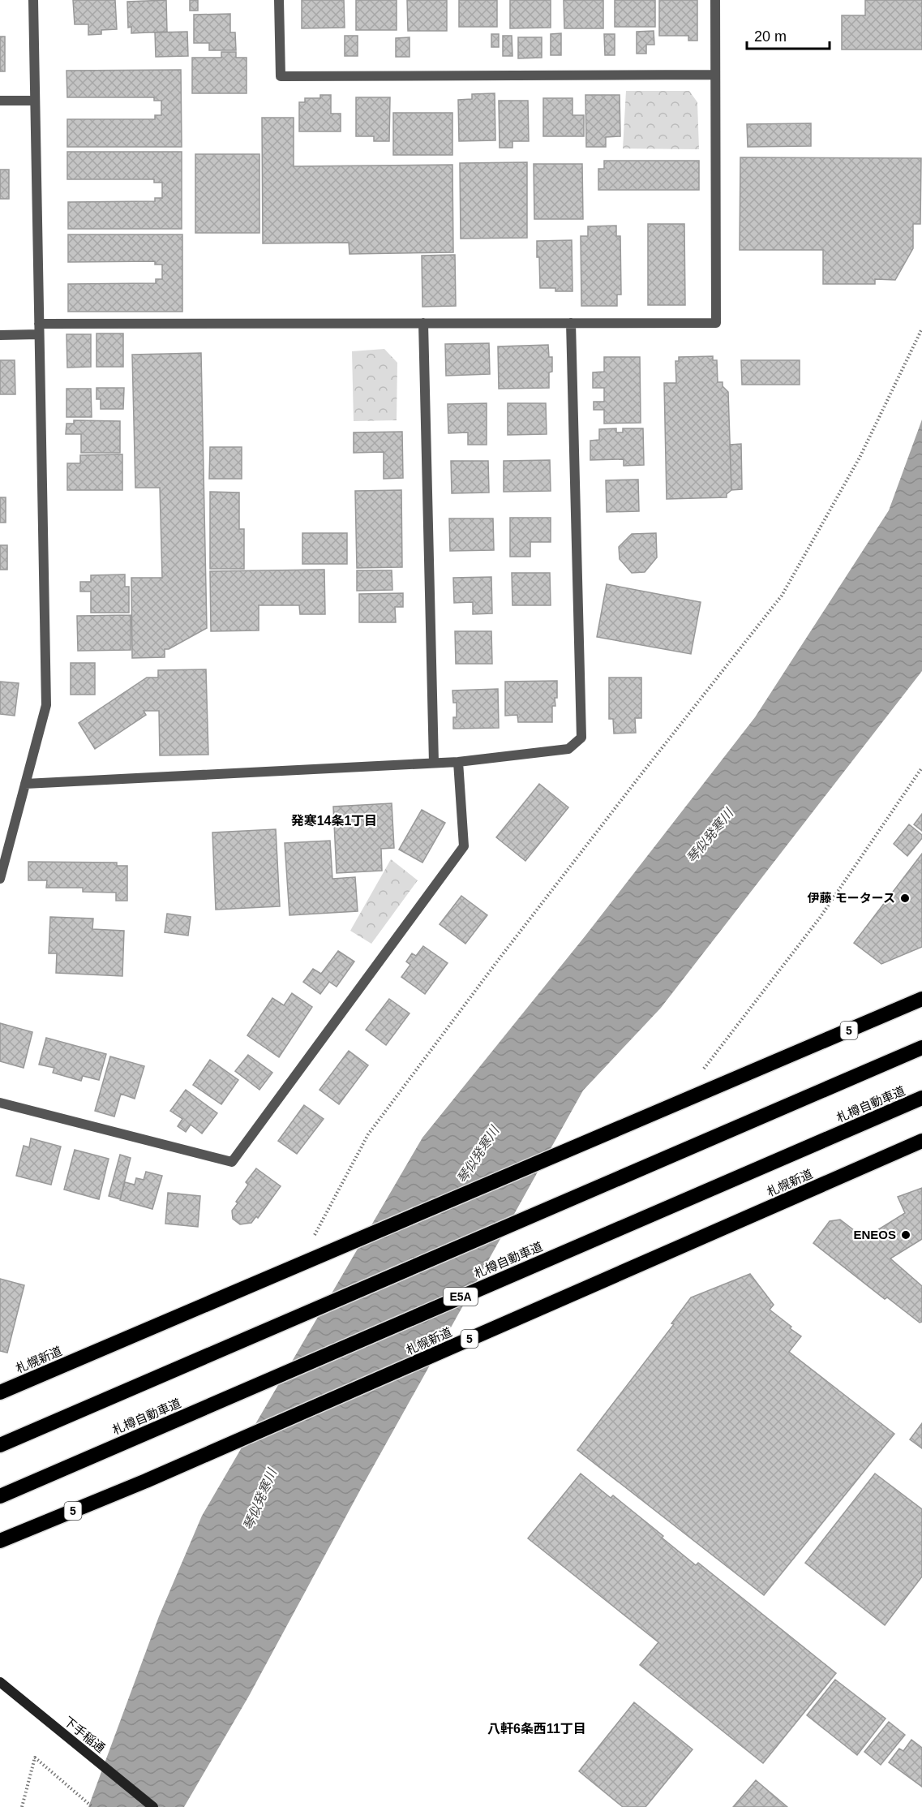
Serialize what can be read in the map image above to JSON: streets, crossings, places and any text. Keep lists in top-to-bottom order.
{
  "streets": {
    "highway": [
      "5",
      "札樽自動車道",
      "札幌新道",
      "E5A"
    ],
    "main road": ["下手稲通"]
  },
  "districts": ["発寒14条1丁目", "八軒6条西11丁目"],
  "water": ["琴似発寒川"],
  "places": ["伊藤 モータース", "ENEOS"],
  "scale_bar": "20 m"
}
